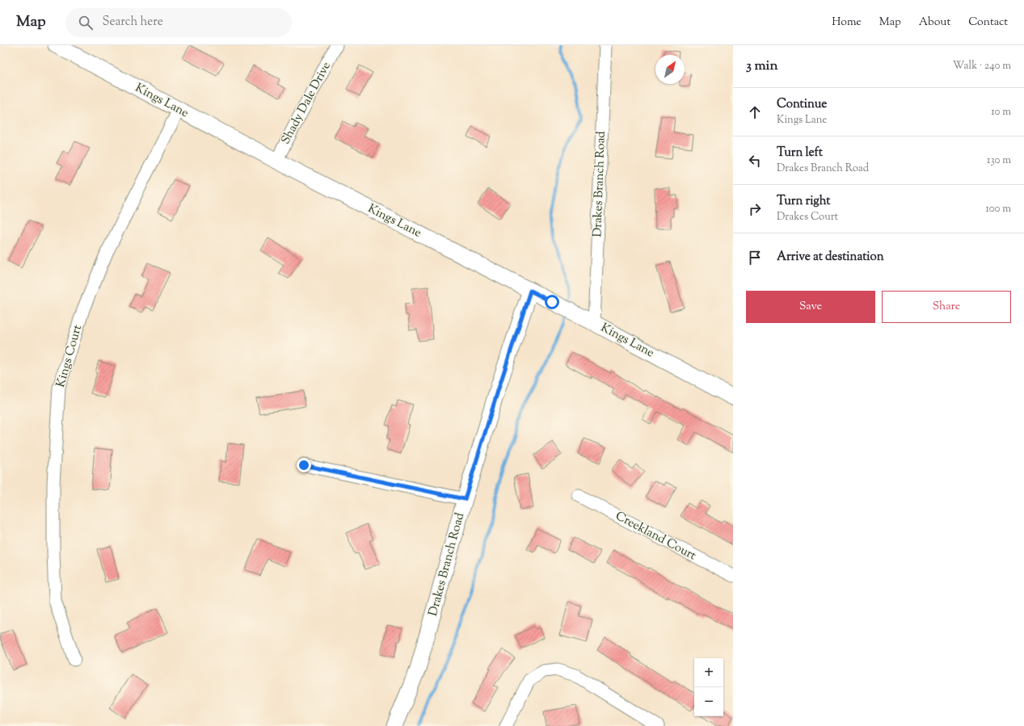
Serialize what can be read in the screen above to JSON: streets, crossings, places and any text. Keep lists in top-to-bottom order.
{
  "streets": {
    "street": [
      "Kings Lane",
      "Shady Dale Drive",
      "Drakes Branch Road",
      "Kings Court",
      "Creekland Court"
    ]
  },
  "crossings": [
    ["Kings Lane", "Shady Dale Drive"],
    ["Kings Lane", "Drakes Branch Road"],
    ["Kings Lane", "Kings Court"]
  ],
  "north": "top right",
  "page": {
    "header": "Map",
    "search": "Search here",
    "nav": [
      "Home",
      "Map",
      "About",
      "Contact"
    ],
    "heading": ["3 min", "Walk · 240 m"],
    "list": [
      ["Continue", "Kings Lane", "10 m"],
      ["Turn left", "Drakes Branch Road", "130 m"],
      ["Turn right", "Drakes Court", "100 m"],
      "Arrive at destination"
    ],
    "buttons": ["Save", "Share"],
    "map_buttons": ["+", "−"]
  }
}
